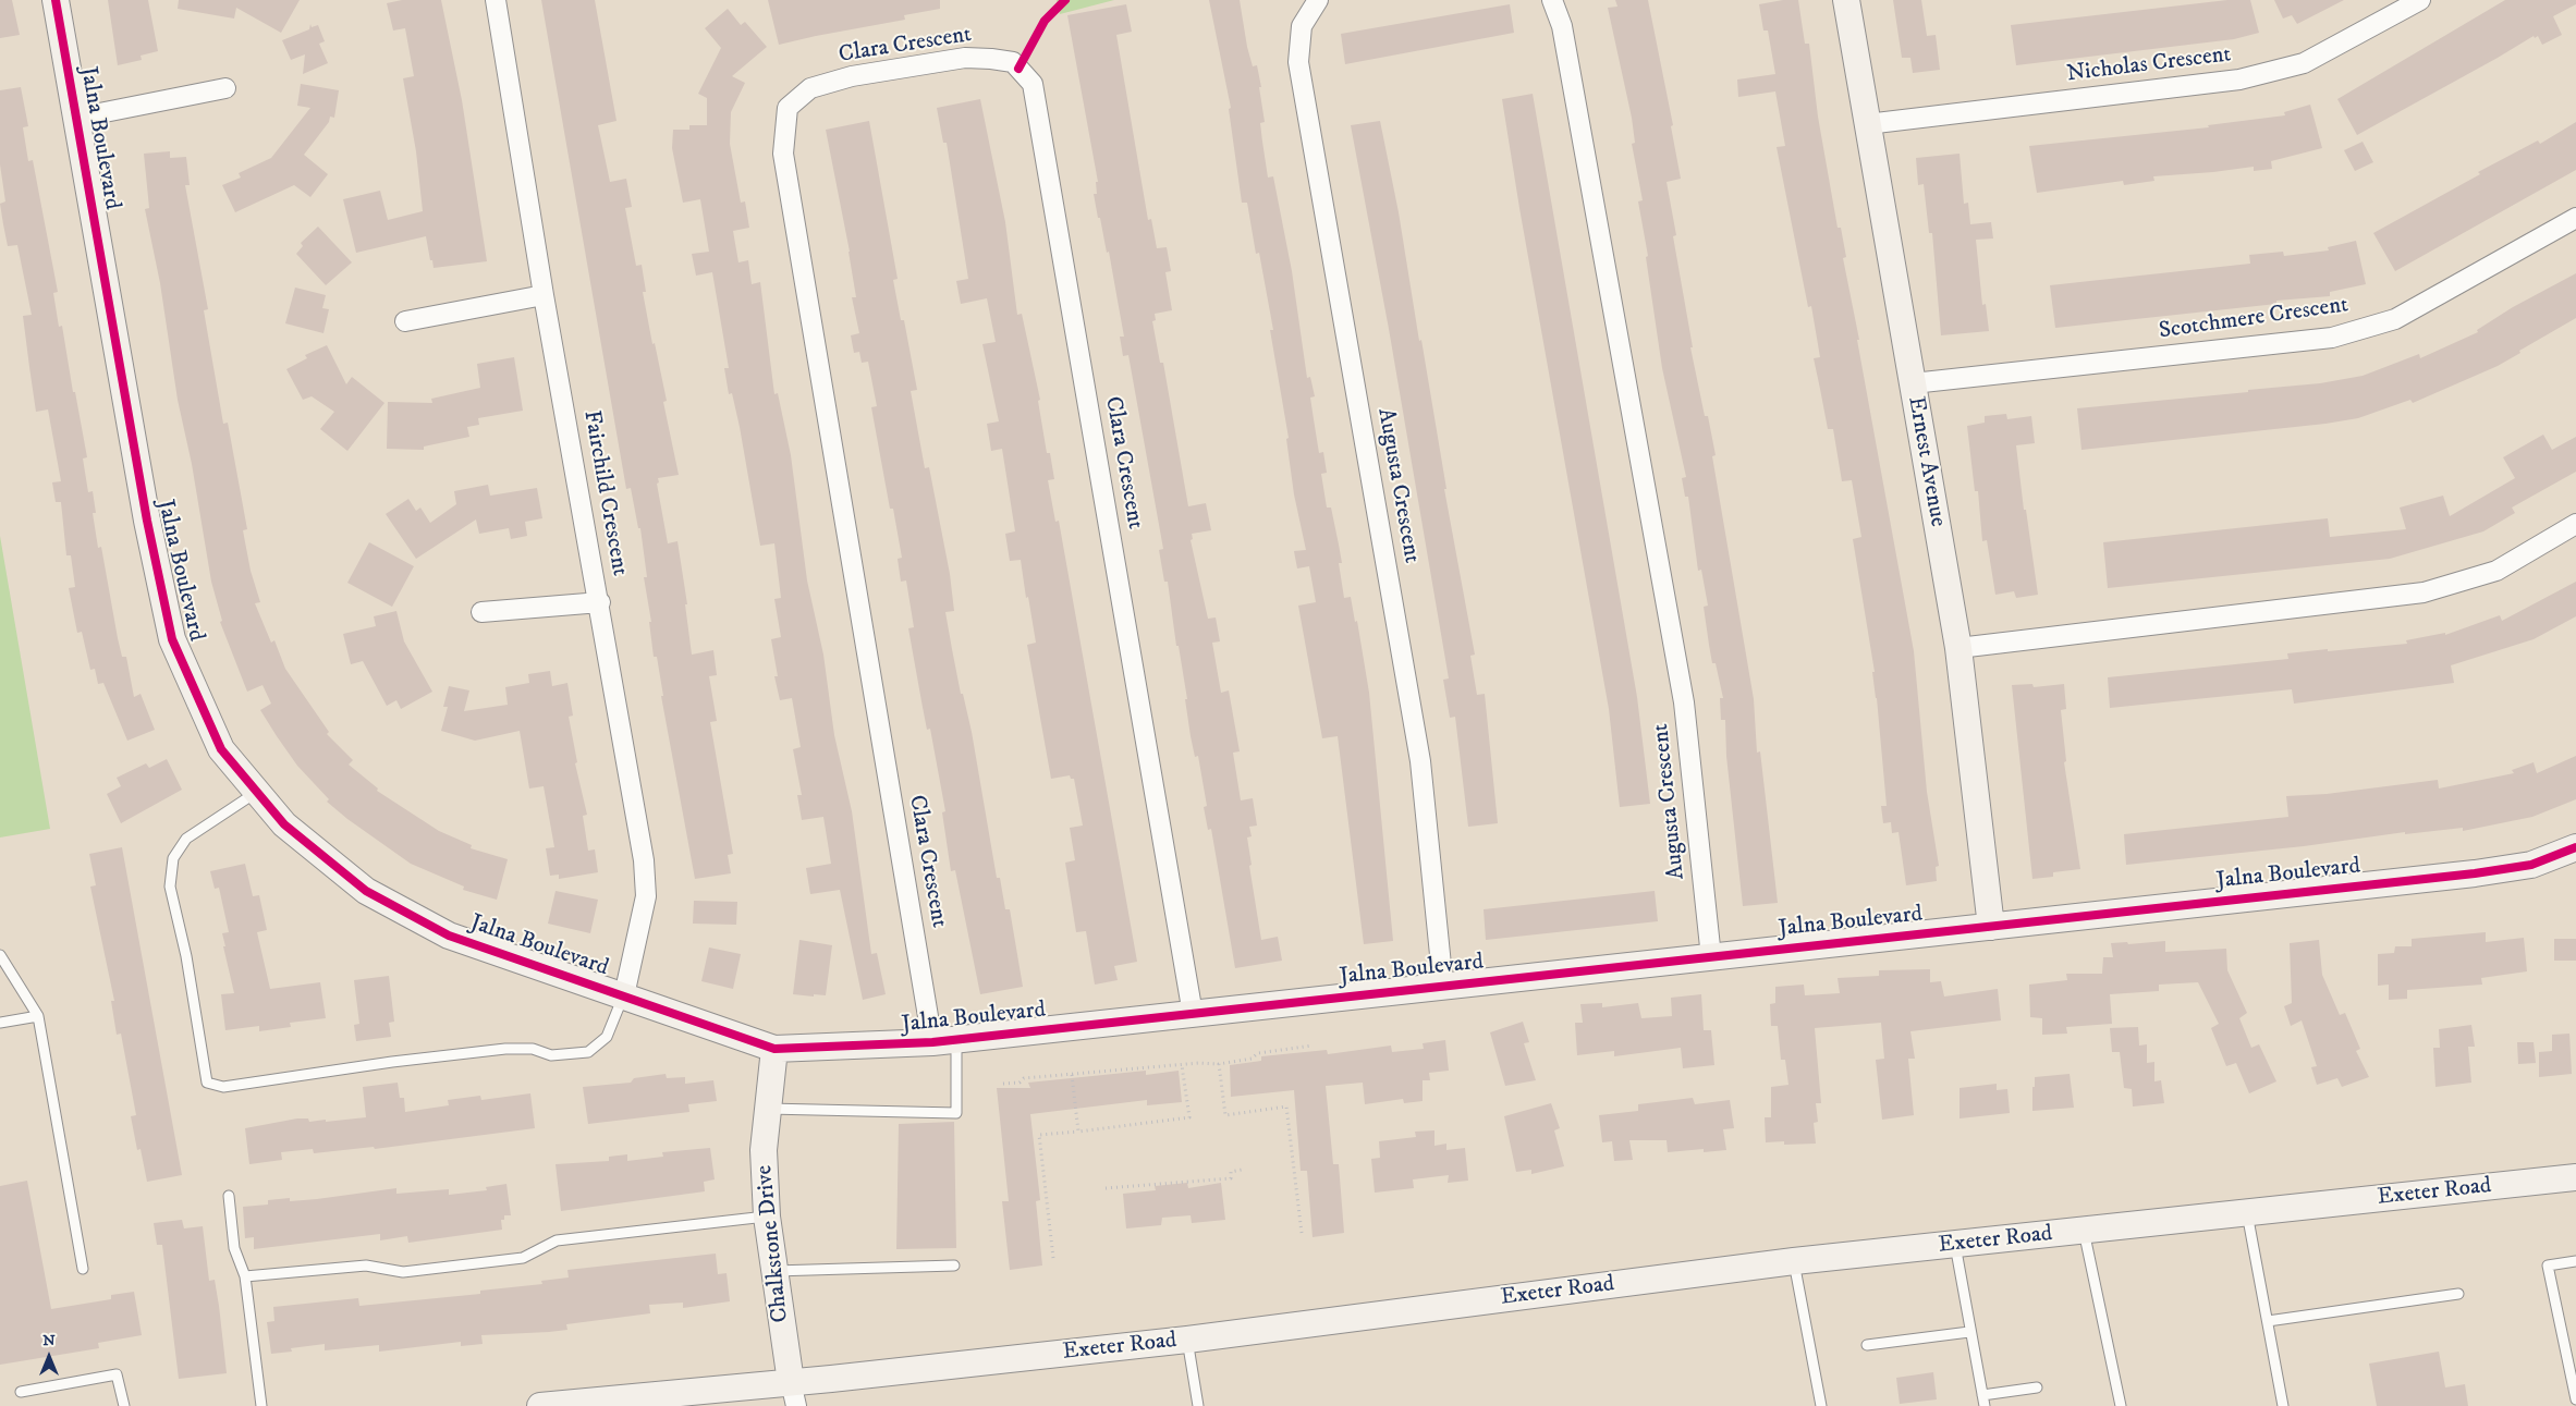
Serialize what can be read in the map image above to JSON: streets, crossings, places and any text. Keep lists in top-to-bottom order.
{
  "streets": {
    "street": [
      "Clara Crescent",
      "Nicholas Crescent",
      "Jalna Boulevard",
      "Scotchmere Crescent",
      "Ernest Avenue",
      "Augusta Crescent",
      "Fairchild Crescent",
      "Exeter Road",
      "Chalkstone Drive"
    ]
  },
  "crossings": [
    ["Clara Crescent", "Jalna Boulevard"],
    ["Nicholas Crescent", "Ernest Avenue"],
    ["Jalna Boulevard", "Ernest Avenue"],
    ["Jalna Boulevard", "Augusta Crescent"],
    ["Jalna Boulevard", "Fairchild Crescent"],
    ["Jalna Boulevard", "Chalkstone Drive"],
    ["Scotchmere Crescent", "Ernest Avenue"],
    ["Exeter Road", "Chalkstone Drive"]
  ],
  "north": "top"
}
